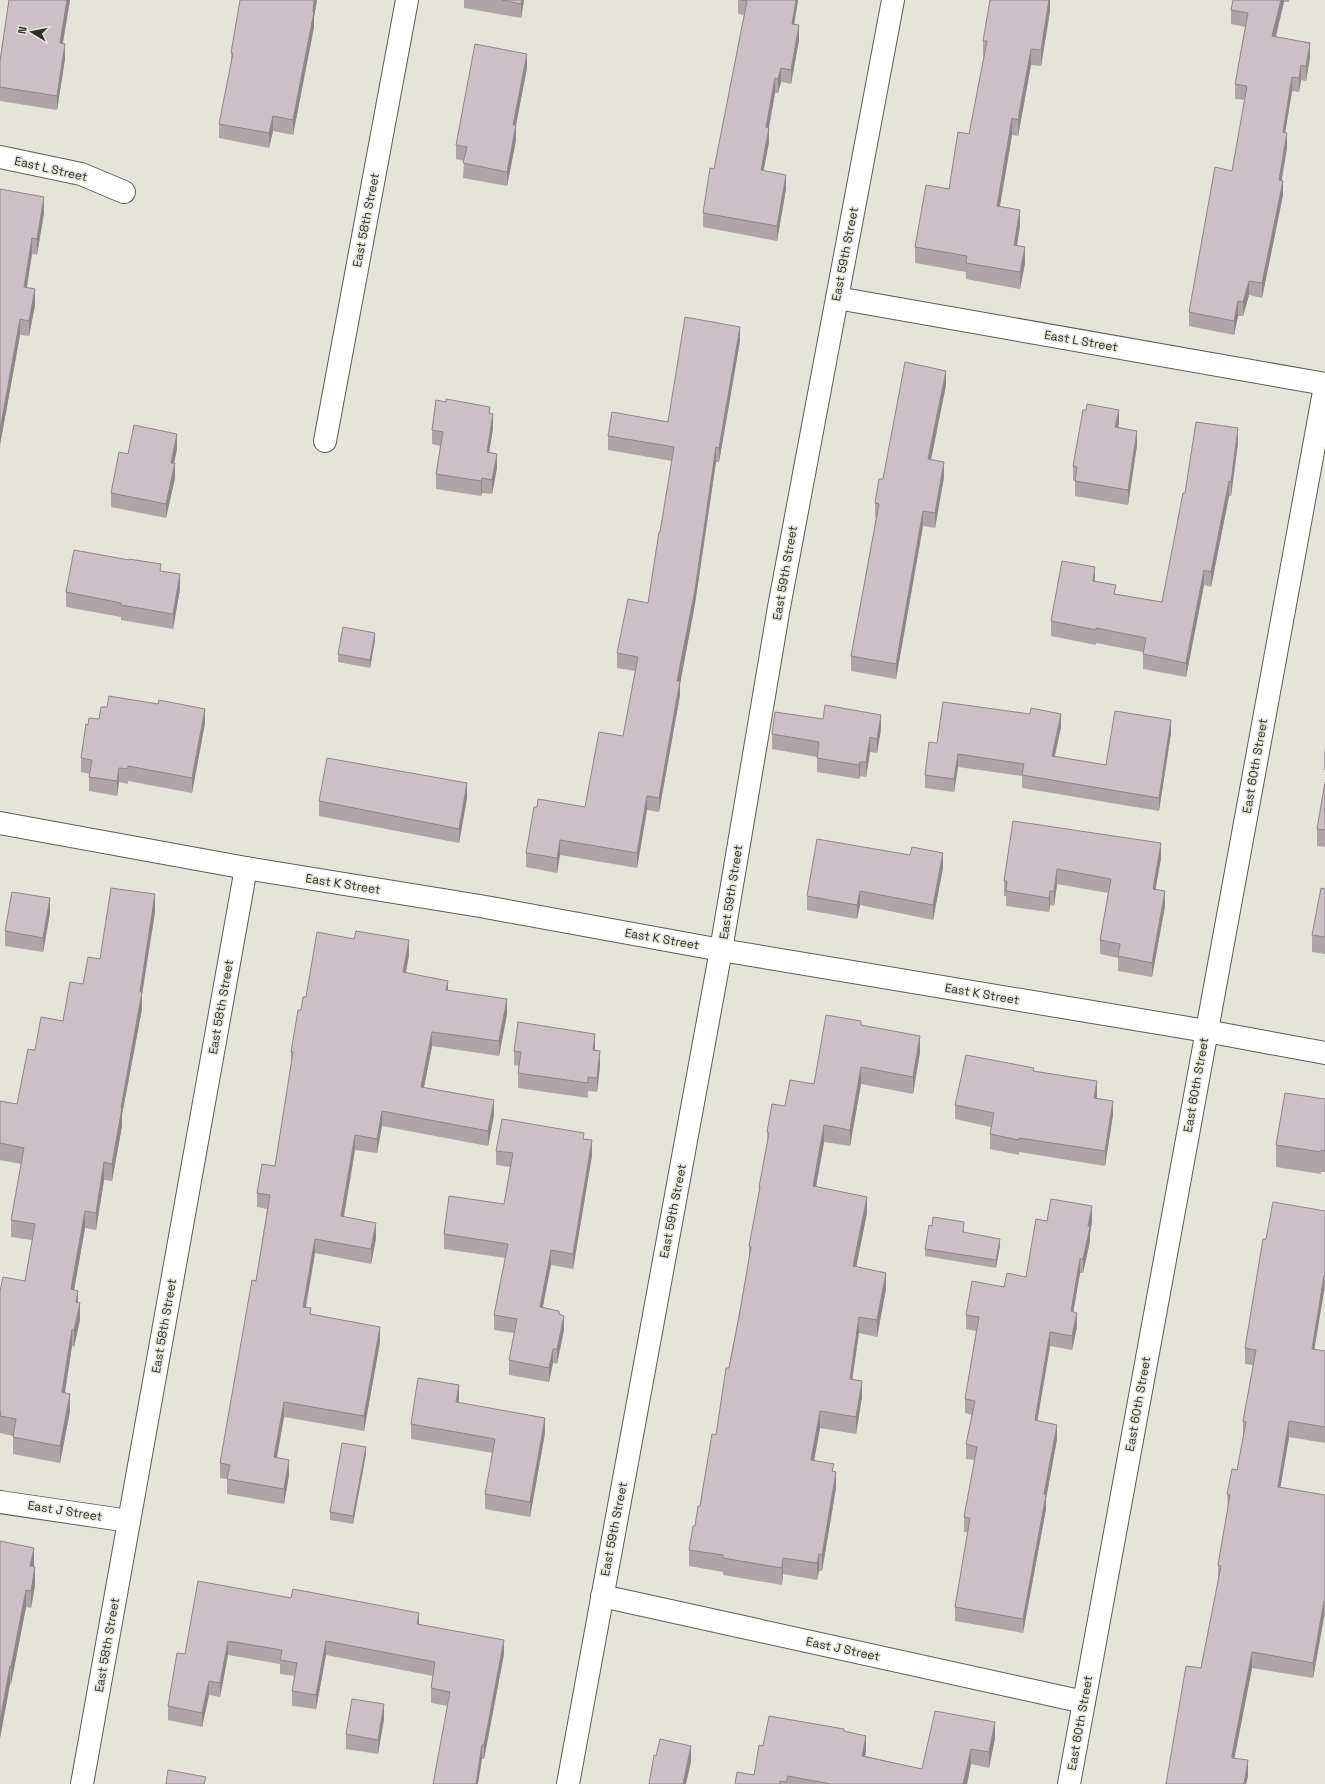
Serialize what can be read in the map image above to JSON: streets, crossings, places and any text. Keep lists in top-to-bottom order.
{
  "streets": {
    "street": [
      "East L Street",
      "East 58th Street",
      "East 59th Street",
      "East 60th Street",
      "East K Street",
      "East J Street"
    ]
  },
  "crossings": [
    ["East L Street", "East 59th Street"],
    ["East L Street", "East 60th Street"],
    ["East 58th Street", "East K Street"],
    ["East 58th Street", "East J Street"],
    ["East 59th Street", "East K Street"],
    ["East 59th Street", "East J Street"],
    ["East 60th Street", "East K Street"],
    ["East 60th Street", "East J Street"]
  ],
  "north": "left"
}
